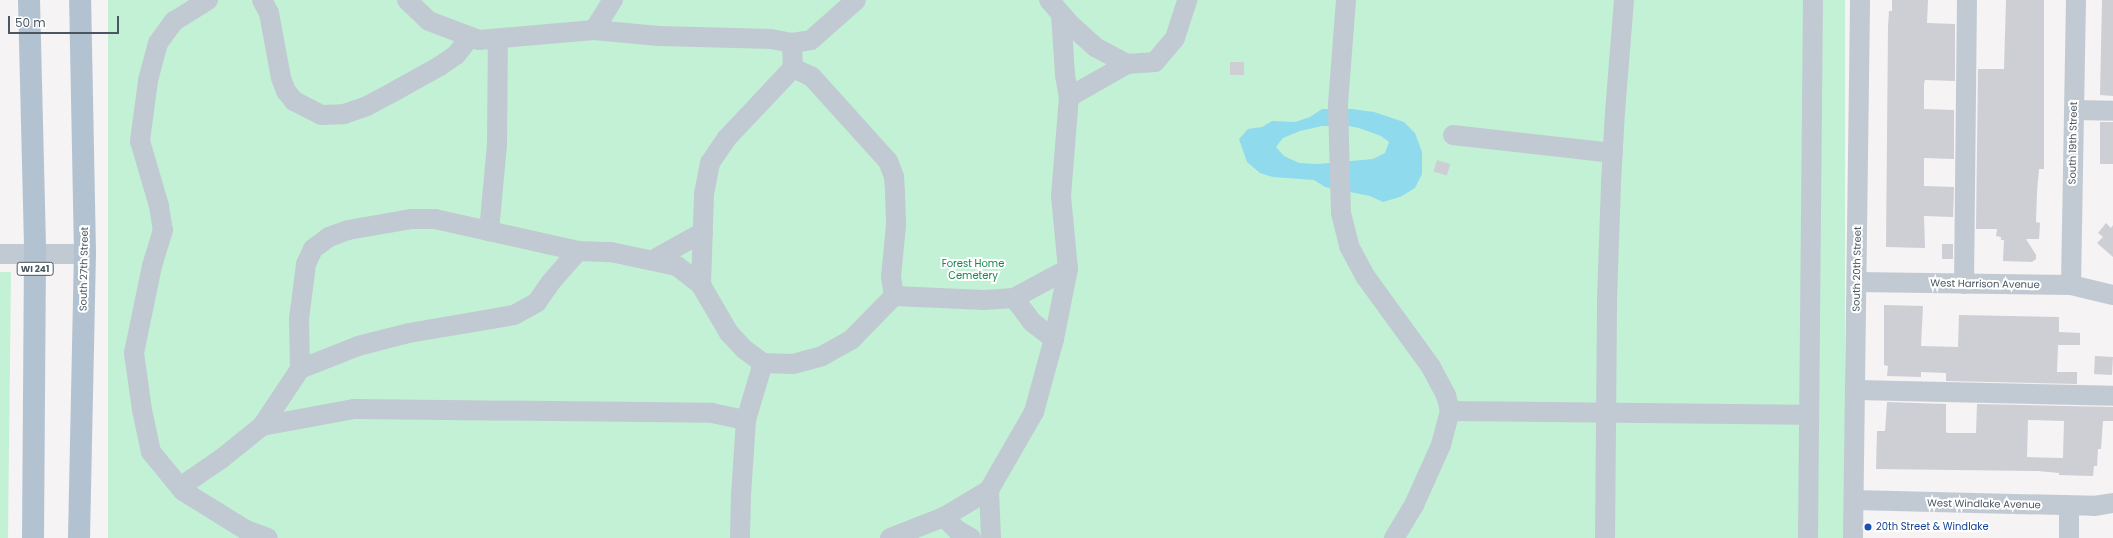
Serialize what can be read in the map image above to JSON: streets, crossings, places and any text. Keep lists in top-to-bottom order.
{
  "streets": {
    "main road": ["WI 241", "South 27th Street"],
    "street": [
      "South 19th Street",
      "South 20th Street",
      "West Harrison Avenue",
      "West Windlake Avenue"
    ]
  },
  "crossings": [
    ["South 19th Street", "West Harrison Avenue"],
    ["South 20th Street", "West Harrison Avenue"],
    ["South 20th Street", "West Windlake Avenue"]
  ],
  "parks": ["Forest Home Cemetery"],
  "places": ["20th Street & Windlake"],
  "scale_bar": "50 m"
}
